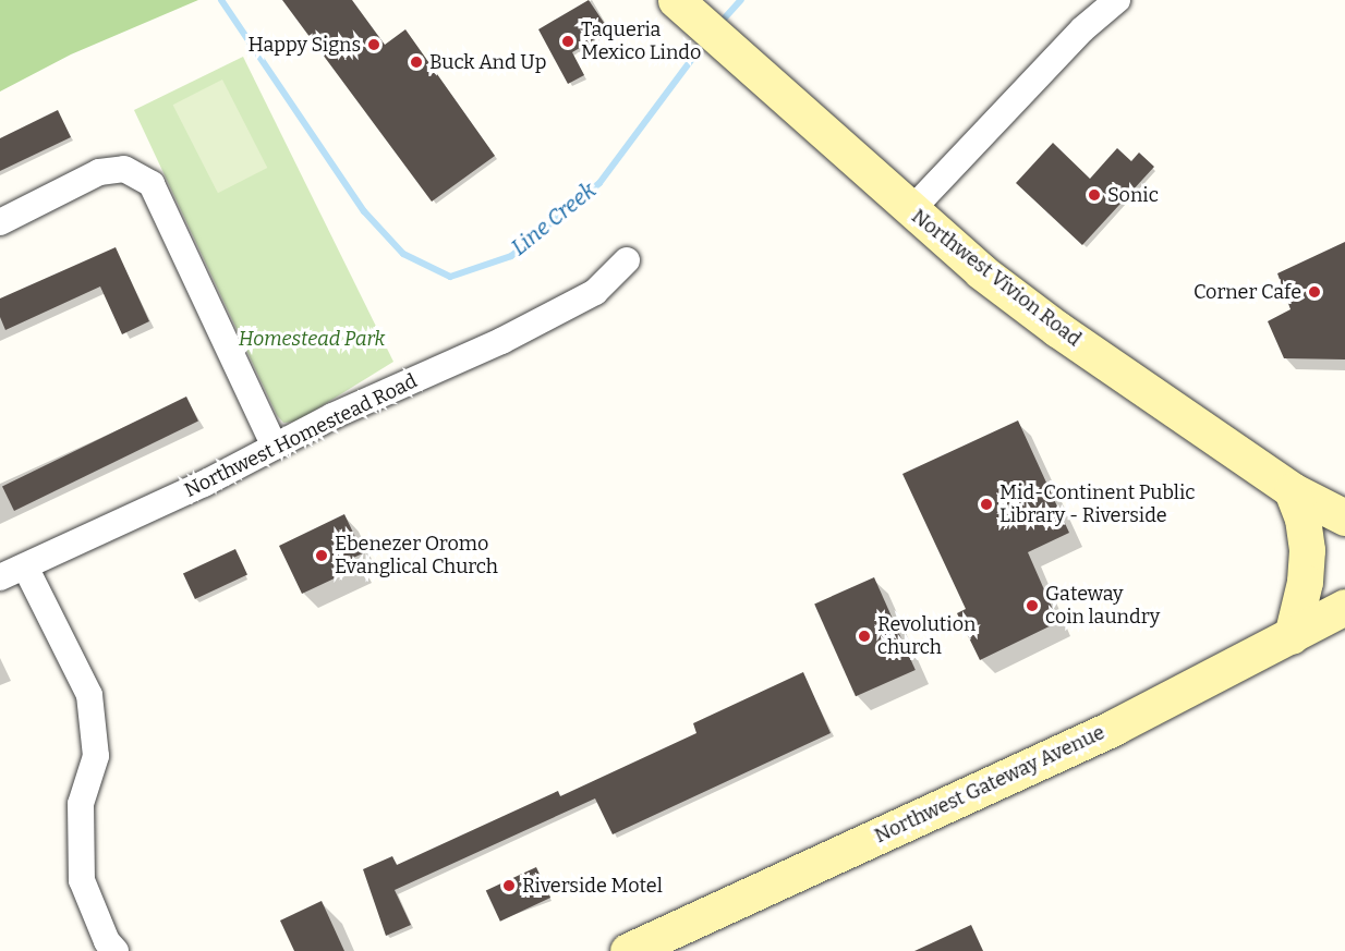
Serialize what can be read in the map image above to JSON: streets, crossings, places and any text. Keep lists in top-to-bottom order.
{
  "streets": {
    "main road": ["Northwest Vivion Road", "Northwest Gateway Avenue"],
    "street": ["Northwest Homestead Road"]
  },
  "water": ["Line Creek"],
  "parks": ["Homestead Park"],
  "places": [
    "Taqueria Mexico Lindo",
    "Happy Signs",
    "Buck And Up",
    "Sonic",
    "Corner Cafe",
    "Mid-Continent Public Library - Riverside",
    "Ebenezer Oromo Evanglical Church",
    "Gateway coin laundry",
    "Revolution church",
    "Riverside Motel"
  ]
}
